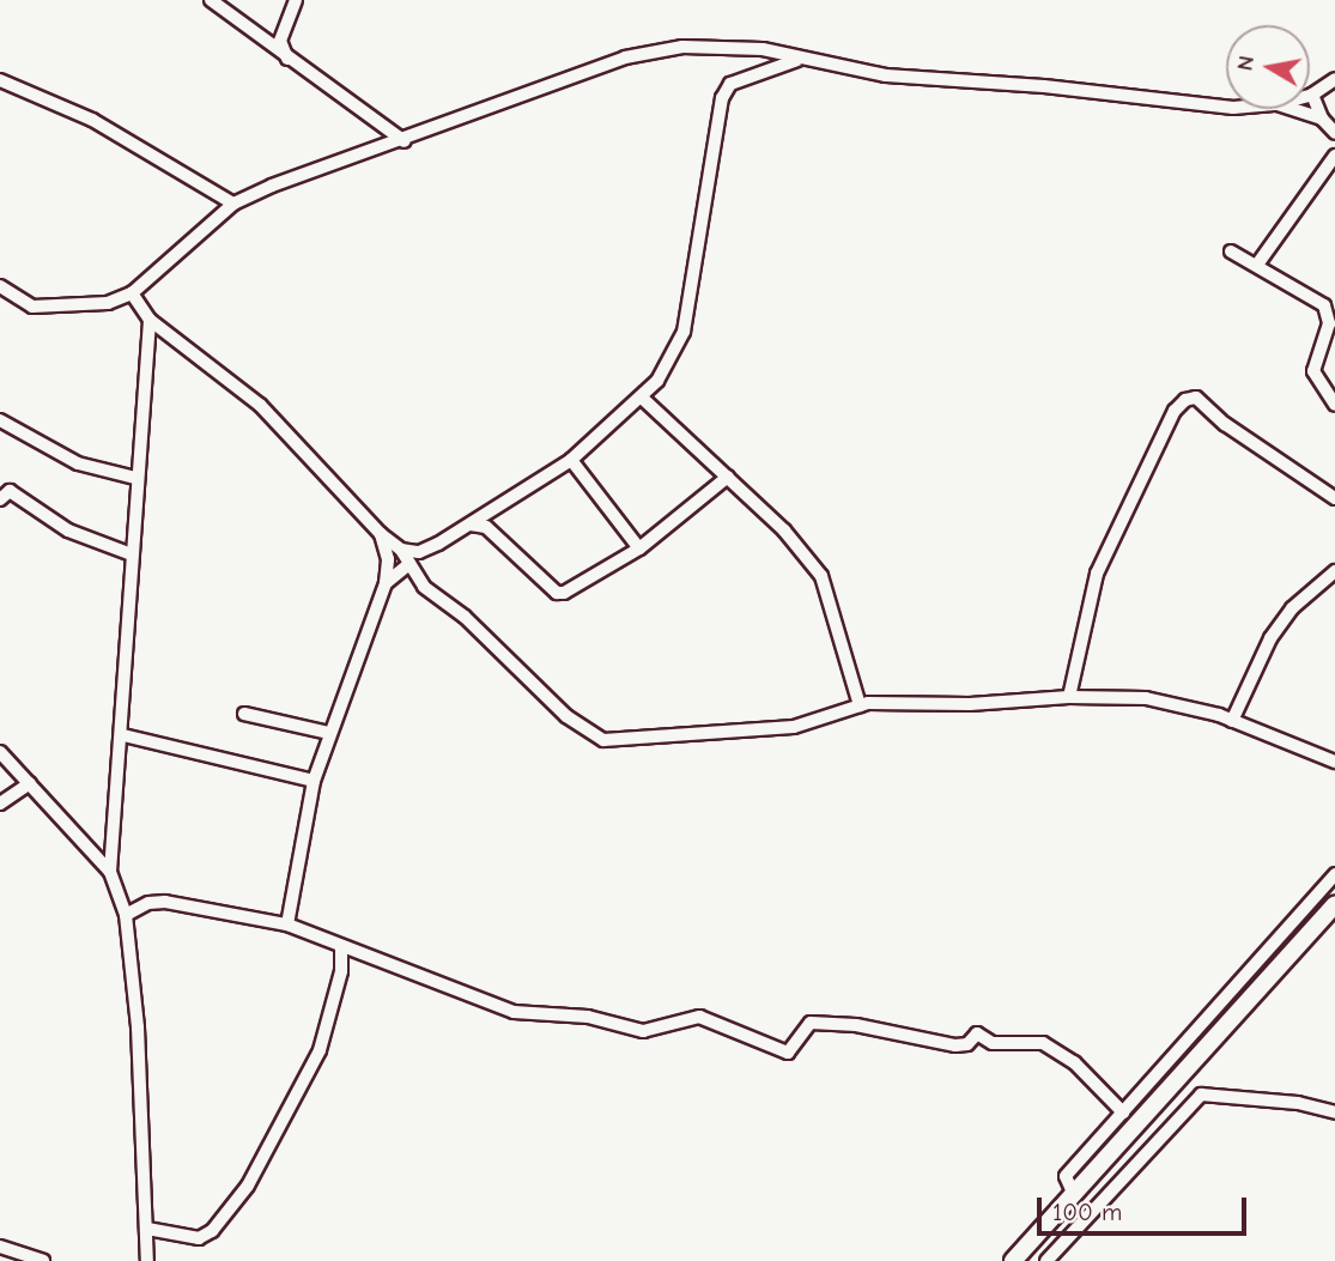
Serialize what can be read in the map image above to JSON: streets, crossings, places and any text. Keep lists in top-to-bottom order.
{
  "scale_bar": "100 m",
  "north": "left"
}
